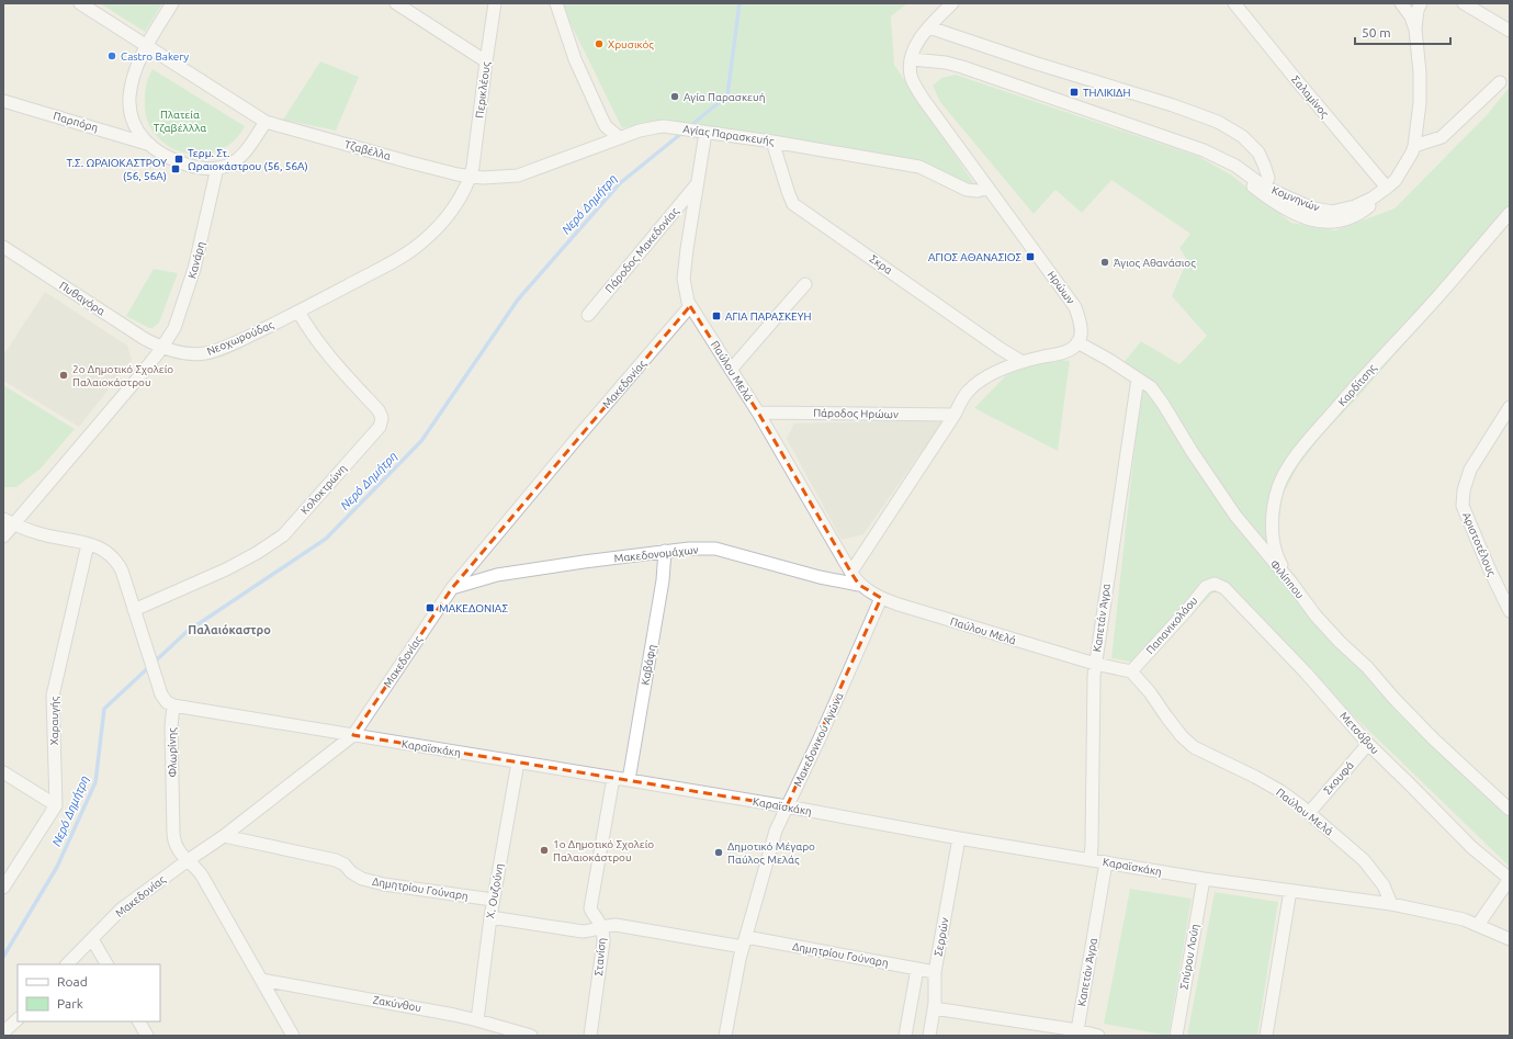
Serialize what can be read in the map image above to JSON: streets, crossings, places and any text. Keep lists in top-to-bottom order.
{
  "streets": {
    "street": [
      "Περικλέους",
      "Σαλαμίνος",
      "Παρπόρη",
      "Αγίας Παρασκευής",
      "Τζαβέλλα",
      "Κομνηνών",
      "Πάροδος Μακεδονίας",
      "Κανάρη",
      "Σκρα",
      "Ηρώων",
      "Πυθαγόρα",
      "Νεοχωρούδας",
      "Παύλου Μελά",
      "Μακεδονίας",
      "Καρδίτσης",
      "Πάροδος Ηρώων",
      "Κολοκτρώνη",
      "Αριστοτέλους",
      "Μακεδονομάχων",
      "Φιλίππου",
      "Καπετάν Άγρα",
      "Παπανικολάου",
      "Καβάφη",
      "Χαραυγής",
      "Μετσόβου",
      "Μακεδονικού Αγώνα",
      "Καραϊσκάκη",
      "Φλωρίνης",
      "Σκουφά",
      "Δημητρίου Γούναρη",
      "Χ. Ουζούνη",
      "Σερρών",
      "Στανίση",
      "Σπύρου Λούη",
      "Ζακύνθου"
    ]
  },
  "crossings": [
    ["Περικλέους", "Αγίας Παρασκευής"],
    ["Περικλέους", "Τζαβέλλα"],
    ["Περικλέους", "Νεοχωρούδας"],
    ["Σαλαμίνος", "Κομνηνών"],
    ["Αγίας Παρασκευής", "Τζαβέλλα"],
    ["Αγίας Παρασκευής", "Σκρα"],
    ["Αγίας Παρασκευής", "Ηρώων"],
    ["Αγίας Παρασκευής", "Νεοχωρούδας"],
    ["Αγίας Παρασκευής", "Παύλου Μελά"],
    ["Τζαβέλλα", "Νεοχωρούδας"],
    ["Κομνηνών", "Ηρώων"],
    ["Πάροδος Μακεδονίας", "Παύλου Μελά"],
    ["Κανάρη", "Πυθαγόρα"],
    ["Κανάρη", "Νεοχωρούδας"],
    ["Ηρώων", "Φιλίππου"],
    ["Πυθαγόρα", "Νεοχωρούδας"],
    ["Νεοχωρούδας", "Κολοκτρώνη"],
    ["Παύλου Μελά", "Μακεδονίας"],
    ["Παύλου Μελά", "Πάροδος Ηρώων"],
    ["Παύλου Μελά", "Μακεδονομάχων"],
    ["Παύλου Μελά", "Καπετάν Άγρα"],
    ["Παύλου Μελά", "Παπανικολάου"],
    ["Παύλου Μελά", "Μακεδονικού Αγώνα"],
    ["Παύλου Μελά", "Καραϊσκάκη"],
    ["Παύλου Μελά", "Σκουφά"],
    ["Μακεδονίας", "Μακεδονομάχων"],
    ["Μακεδονίας", "Καραϊσκάκη"],
    ["Μακεδονίας", "Φλωρίνης"],
    ["Μακεδονίας", "Δημητρίου Γούναρη"],
    ["Καρδίτσης", "Φιλίππου"],
    ["Μακεδονομάχων", "Καβάφη"],
    ["Φιλίππου", "Καπετάν Άγρα"],
    ["Καπετάν Άγρα", "Καραϊσκάκη"],
    ["Παπανικολάου", "Μετσόβου"],
    ["Καβάφη", "Καραϊσκάκη"],
    ["Μετσόβου", "Σκουφά"],
    ["Μακεδονικού Αγώνα", "Καραϊσκάκη"],
    ["Μακεδονικού Αγώνα", "Δημητρίου Γούναρη"],
    ["Καραϊσκάκη", "Φλωρίνης"],
    ["Καραϊσκάκη", "Χ. Ουζούνη"],
    ["Καραϊσκάκη", "Σερρών"],
    ["Καραϊσκάκη", "Στανίση"],
    ["Καραϊσκάκη", "Σπύρου Λούη"],
    ["Φλωρίνης", "Ζακύνθου"],
    ["Δημητρίου Γούναρη", "Χ. Ουζούνη"],
    ["Δημητρίου Γούναρη", "Σερρών"],
    ["Δημητρίου Γούναρη", "Στανίση"],
    ["Χ. Ουζούνη", "Ζακύνθου"]
  ],
  "districts": ["Παλαιόκαστρο"],
  "water": ["Νερό Δημήτρη"],
  "parks": ["Πλατεία Τζαβέλλλα"],
  "places": {
    "other": [
      "Χρυσικός",
      "Castro Bakery",
      "Αγία Παρασκευή",
      "Άγιος Αθανάσιος",
      "2ο Δημοτικό Σχολείο Παλαιοκάστρου",
      "1ο Δημοτικό Σχολείο Παλαιοκάστρου",
      "Δημοτικό Μέγαρο Παύλος Μελάς"
    ],
    "transit": [
      "ΤΗΛΙΚΙΔΗ",
      "Τερμ. Στ. Ωραιοκάστρου (56, 56Α)",
      "Τ.Σ. ΩΡΑΙΟΚΑΣΤΡΟΥ (56, 56Α)",
      "ΑΓΙΟΣ ΑΘΑΝΑΣΙΟΣ",
      "ΑΓΙΑ ΠΑΡΑΣΚΕΥΗ",
      "ΜΑΚΕΔΟΝΙΑΣ"
    ]
  },
  "legend": ["Road", "Park"],
  "scale_bar": "50 m"
}
